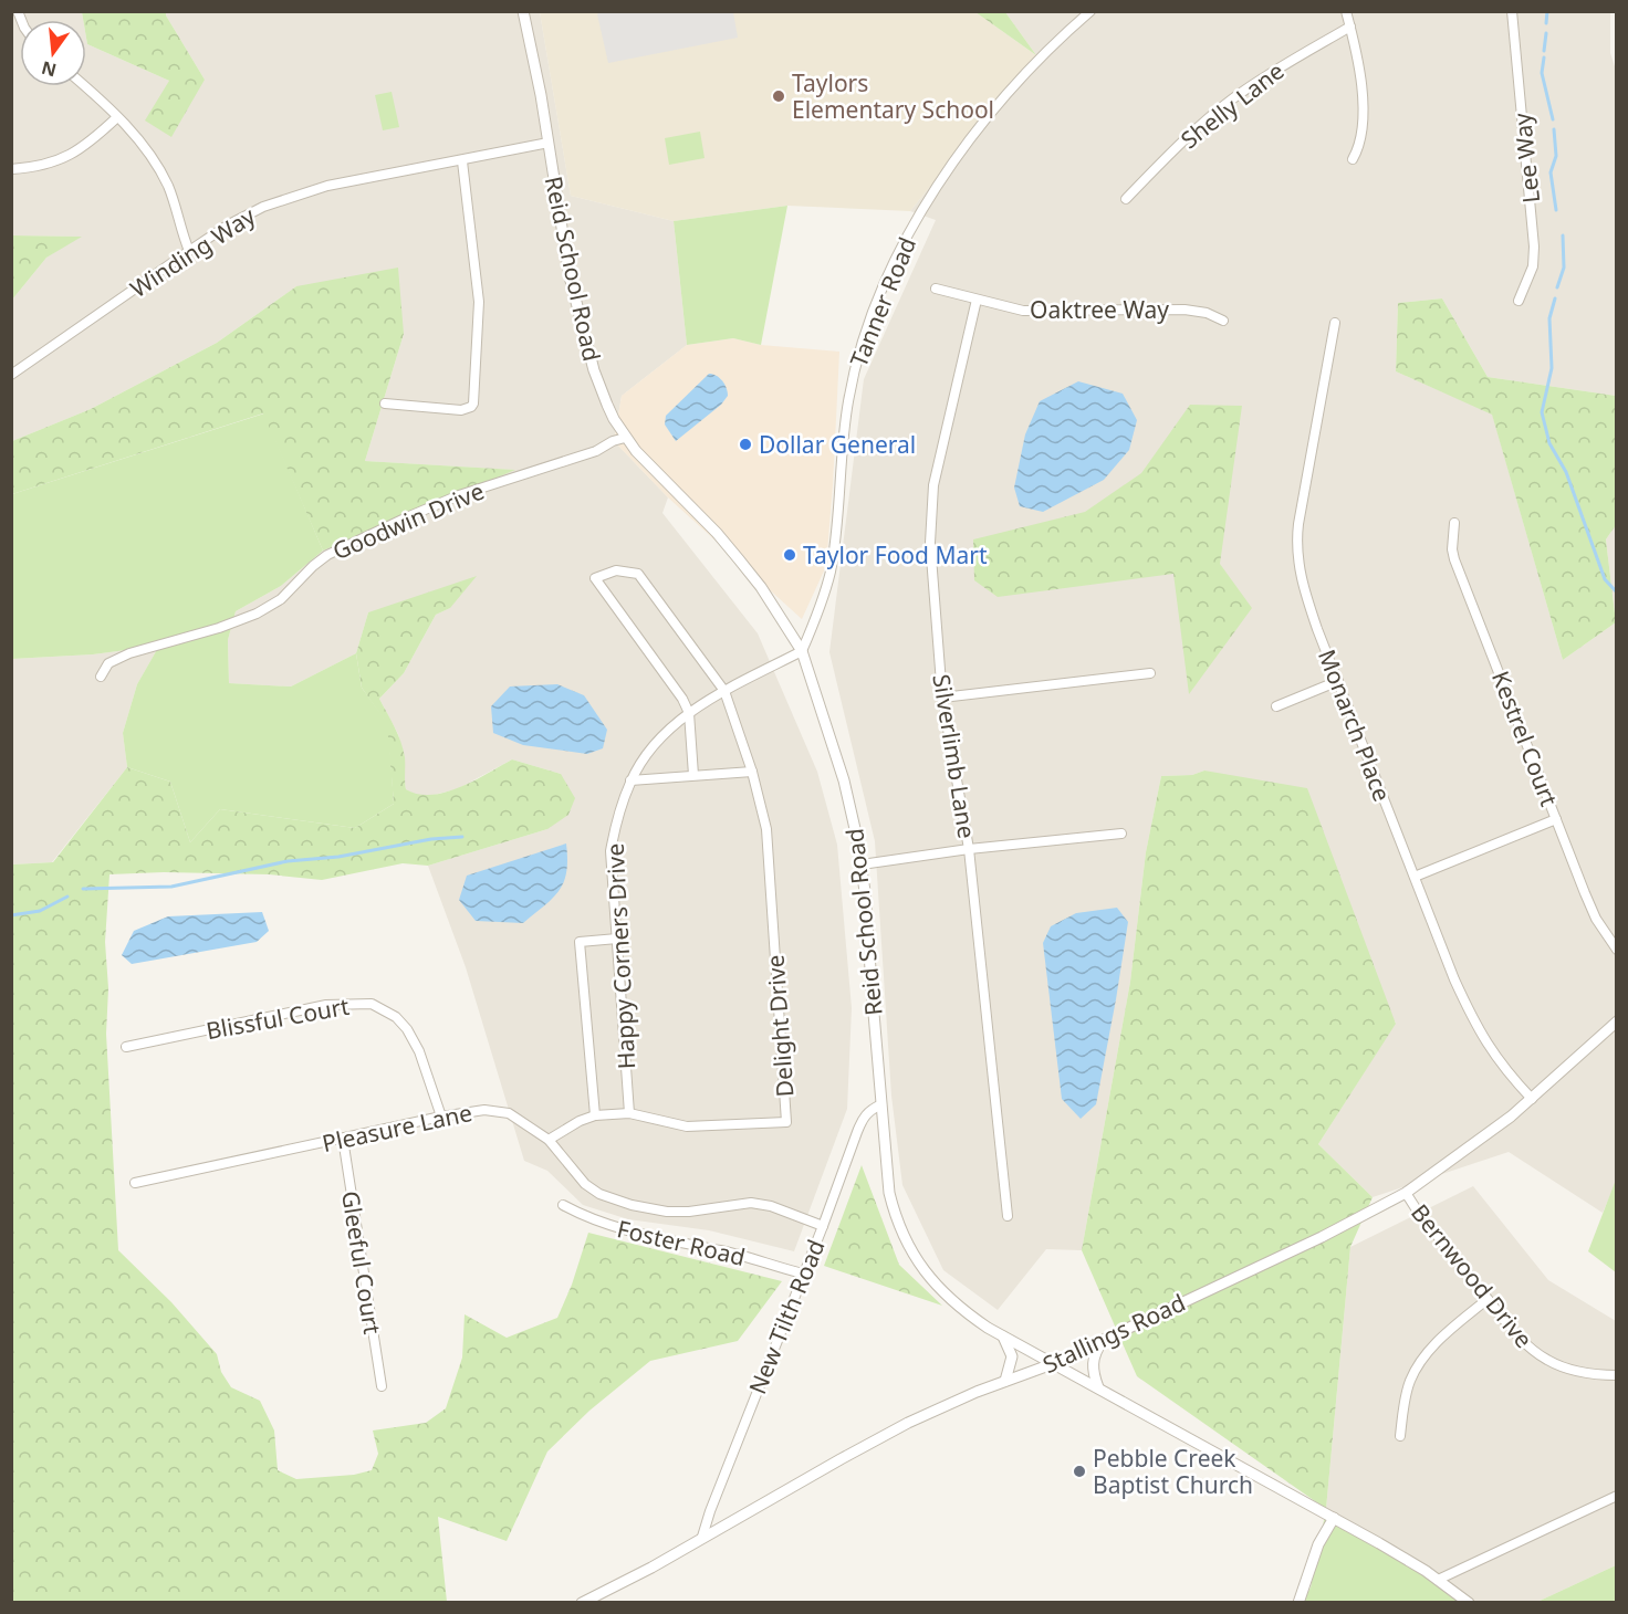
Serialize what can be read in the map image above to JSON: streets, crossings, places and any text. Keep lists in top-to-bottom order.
{
  "streets": {
    "street": [
      "Shelly Lane",
      "Lee Way",
      "Winding Way",
      "Reid School Road",
      "Tanner Road",
      "Oaktree Way",
      "Goodwin Drive",
      "Monarch Place",
      "Kestrel Court",
      "Silverlimb Lane",
      "Happy Corners Drive",
      "Blissful Court",
      "Delight Drive",
      "Pleasure Lane",
      "Foster Road",
      "Gleeful Court",
      "Bernwood Drive",
      "New Tilth Road",
      "Stallings Road"
    ]
  },
  "crossings": [
    ["Winding Way", "Reid School Road"],
    ["Reid School Road", "Tanner Road"],
    ["Reid School Road", "Goodwin Drive"],
    ["Reid School Road", "Happy Corners Drive"],
    ["Reid School Road", "New Tilth Road"],
    ["Reid School Road", "Stallings Road"],
    ["Tanner Road", "Happy Corners Drive"],
    ["Oaktree Way", "Silverlimb Lane"],
    ["Monarch Place", "Stallings Road"],
    ["Happy Corners Drive", "Delight Drive"],
    ["Blissful Court", "Pleasure Lane"],
    ["Delight Drive", "Pleasure Lane"],
    ["Pleasure Lane", "Gleeful Court"],
    ["Pleasure Lane", "New Tilth Road"],
    ["Foster Road", "New Tilth Road"],
    ["Bernwood Drive", "Stallings Road"],
    ["New Tilth Road", "Stallings Road"]
  ],
  "places": [
    "Taylors Elementary School",
    "Dollar General",
    "Taylor Food Mart",
    "Pebble Creek Baptist Church"
  ],
  "north": "bottom"
}
